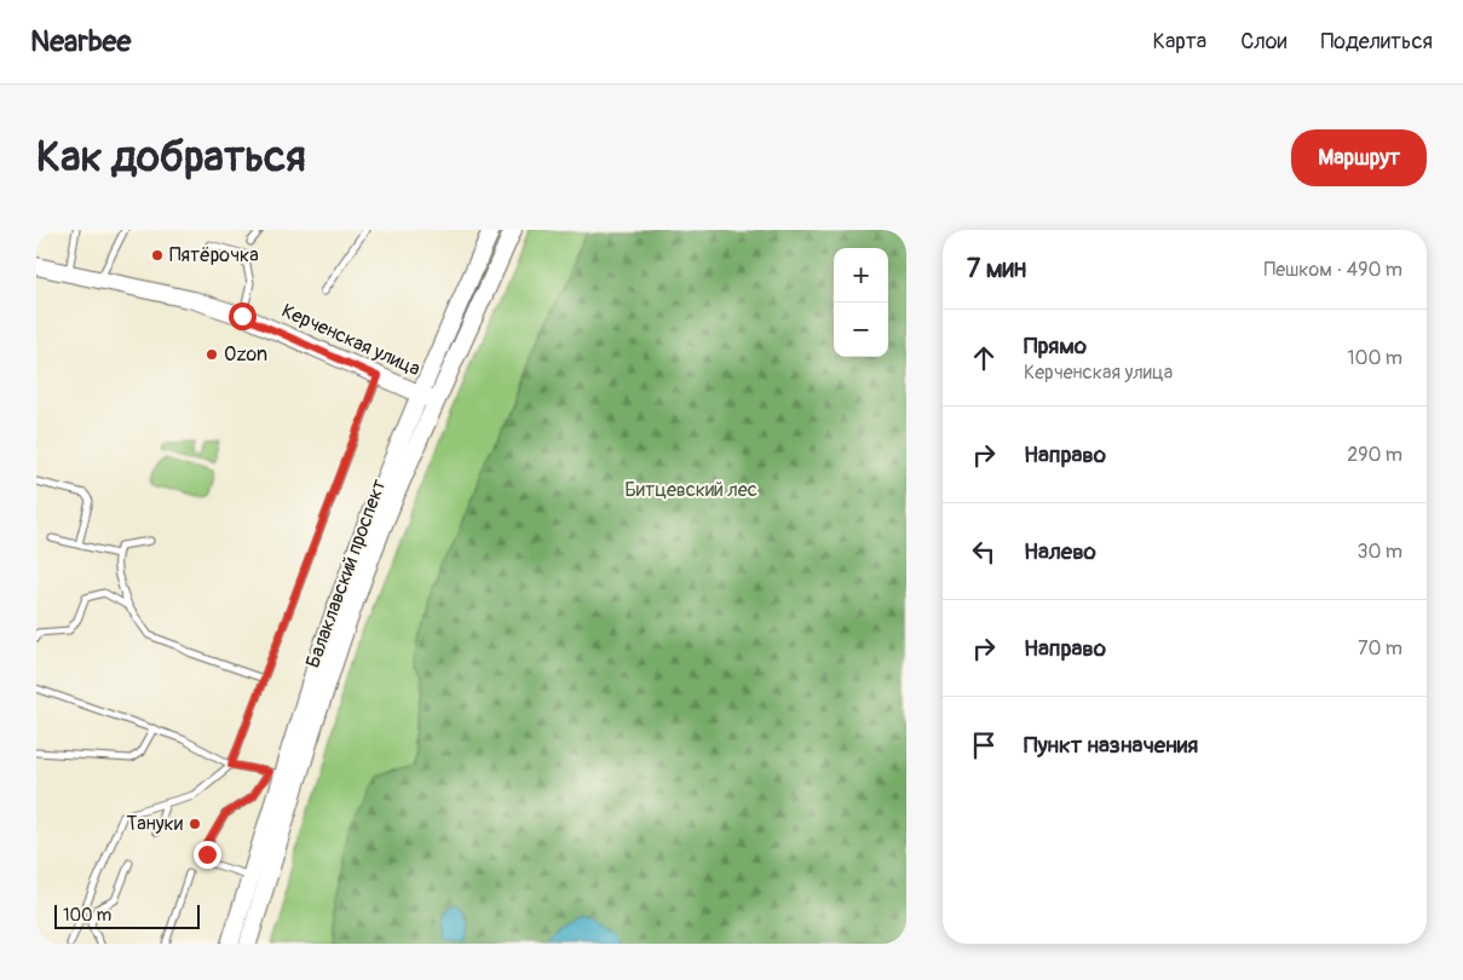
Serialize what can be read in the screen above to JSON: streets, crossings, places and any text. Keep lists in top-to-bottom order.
{
  "streets": {
    "main road": ["Керченская улица", "Балаклавский проспект"]
  },
  "crossings": [
    ["Керченская улица", "Балаклавский проспект"]
  ],
  "parks": ["Битцевский лес"],
  "places": ["Пятёрочка", "Ozon", "Тануки"],
  "scale_bar": "100 m",
  "page": {
    "header": "Nearbee",
    "nav": ["Карта", "Слои", "Поделиться"],
    "buttons": "Маршрут",
    "title": "Как добраться",
    "heading": ["7 мин", "Пешком · 490 m"],
    "map_buttons": ["+", "−"],
    "list": [
      ["Прямо", "Керченская улица", "100 m"],
      ["Направо", "290 m"],
      ["Налево", "30 m"],
      ["Направо", "70 m"],
      "Пункт назначения"
    ],
    "scale": "100 m"
  }
}
